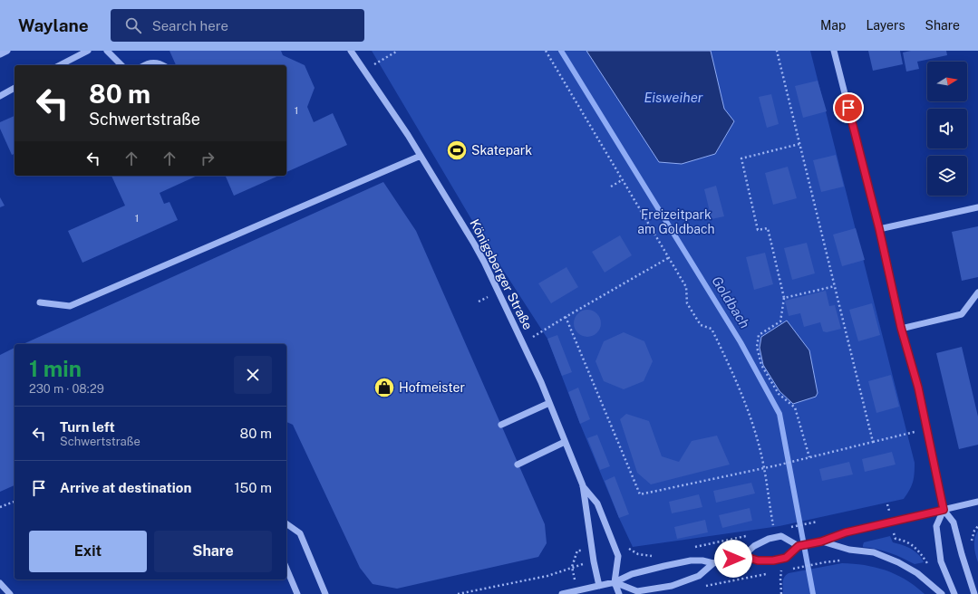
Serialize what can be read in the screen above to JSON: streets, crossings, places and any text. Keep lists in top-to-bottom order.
{
  "streets": {
    "street": ["Königsberger Straße"]
  },
  "water": ["Eisweiher", "Goldbach"],
  "parks": ["Freizeitpark am Goldbach"],
  "places": {
    "sports": ["Skatepark"],
    "shop": ["Hofmeister"]
  },
  "house_numbers": ["1", "1"],
  "north": "right",
  "page": {
    "header": "Waylane",
    "search": "Search here",
    "nav": ["Map", "Layers", "Share"],
    "turn": ["80 m", "Schwertstraße"],
    "heading": ["1 min", "230 m · 08:29"],
    "list": [
      {
        "name": "Turn left",
        "note": "Schwertstraße",
        "value": "80 m"
      },
      {
        "name": "Arrive at destination",
        "value": "150 m"
      }
    ],
    "buttons": ["Exit", "Share"]
  }
}
